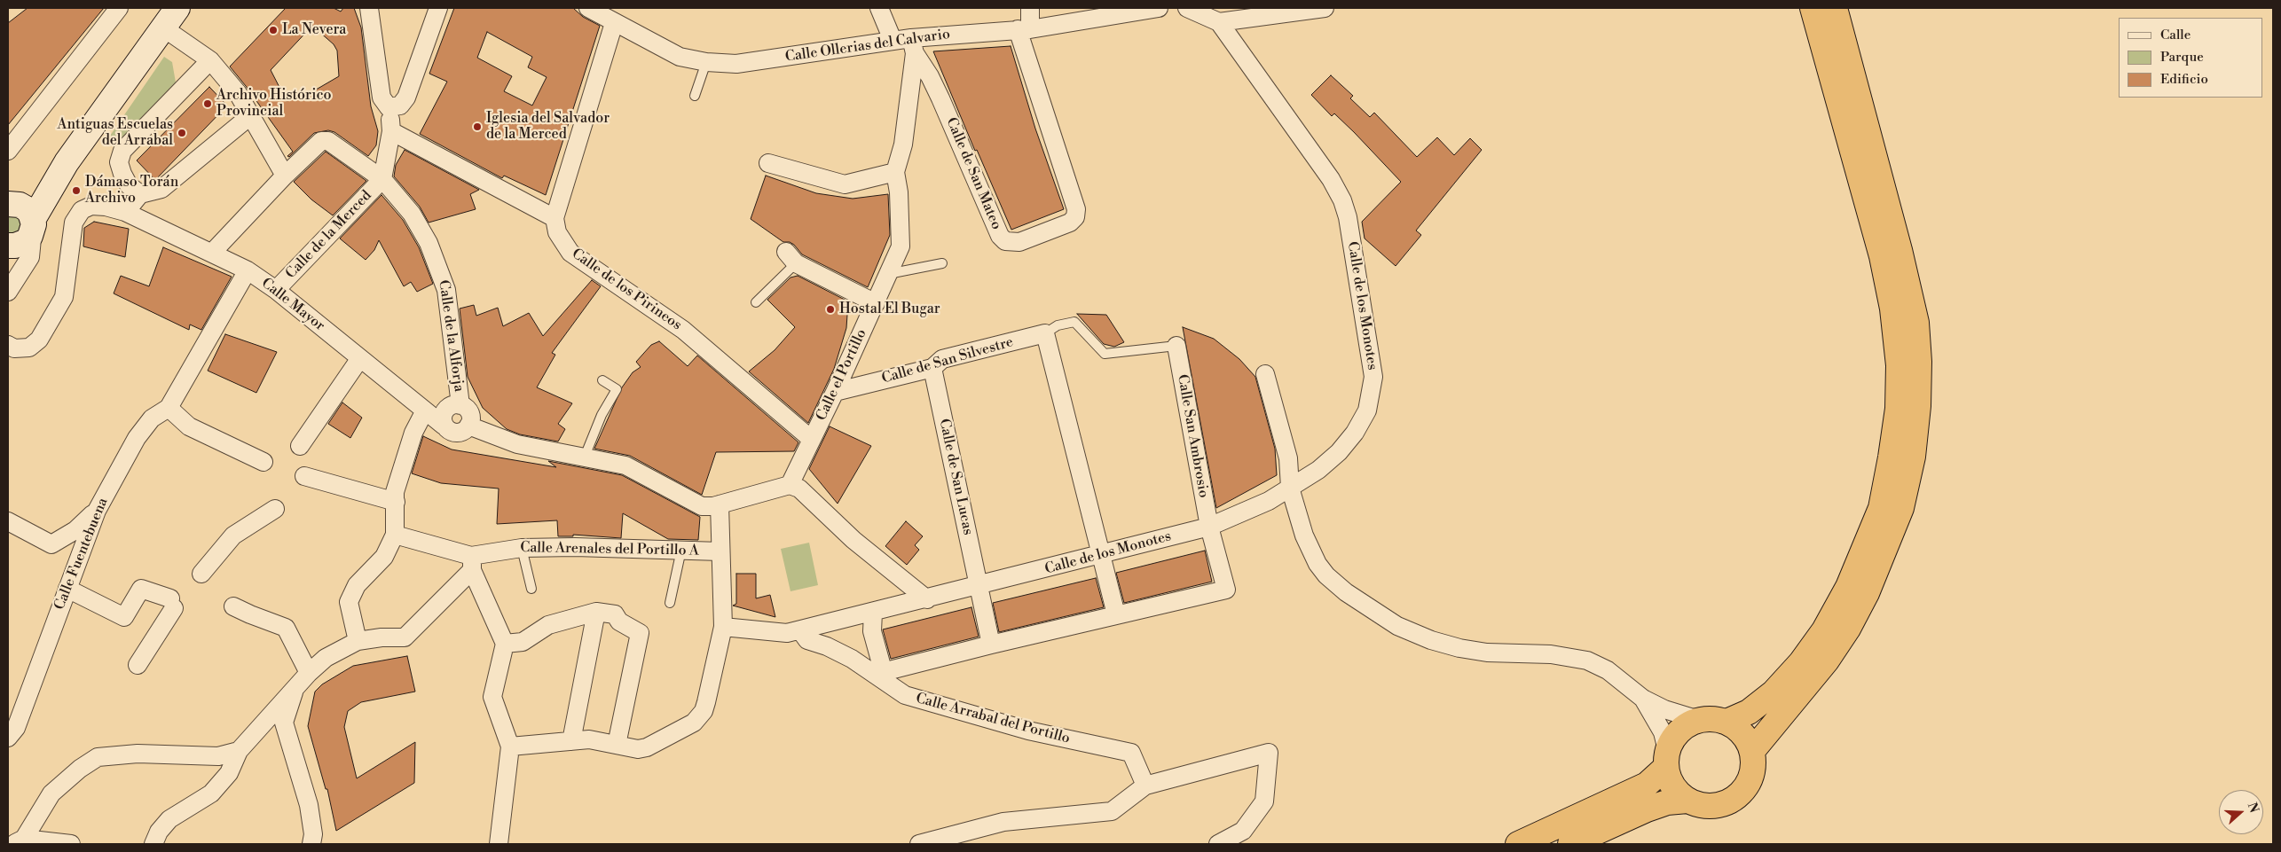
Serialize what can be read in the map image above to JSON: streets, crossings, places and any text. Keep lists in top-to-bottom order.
{
  "streets": {
    "street": [
      "Calle Ollerias del Calvario",
      "Calle de San Mateo",
      "Calle de la Merced",
      "Calle de los Pirineos",
      "Calle Mayor",
      "Calle de los Monotes",
      "Calle de la Alforja",
      "Calle de San Silvestre",
      "Calle el Portillo",
      "Calle San Ambrosio",
      "Calle de San Lucas",
      "Calle Arenales del Portillo A",
      "Calle Fuentebuena",
      "Calle Arrabal del Portillo"
    ]
  },
  "crossings": [
    ["Calle Ollerias del Calvario", "Calle de San Mateo"],
    ["Calle Ollerias del Calvario", "Calle el Portillo"],
    ["Calle de San Mateo", "Calle el Portillo"],
    ["Calle de la Merced", "Calle Mayor"],
    ["Calle de la Merced", "Calle de la Alforja"],
    ["Calle de los Pirineos", "Calle el Portillo"],
    ["Calle Mayor", "Calle de la Alforja"],
    ["Calle Mayor", "Calle Fuentebuena"],
    ["Calle de los Monotes", "Calle San Ambrosio"],
    ["Calle de los Monotes", "Calle de San Lucas"],
    ["Calle de los Monotes", "Calle Arrabal del Portillo"],
    ["Calle de San Silvestre", "Calle el Portillo"],
    ["Calle de San Silvestre", "Calle San Ambrosio"],
    ["Calle de San Silvestre", "Calle de San Lucas"]
  ],
  "places": [
    "La Nevera",
    "Archivo Histórico Provincial",
    "Iglesia del Salvador de la Merced",
    "Antiguas Escuelas del Arrabal",
    "Dámaso Torán Archivo",
    "Hostal El Bugar"
  ],
  "legend": ["Calle", "Parque", "Edificio"],
  "north": "right"
}
